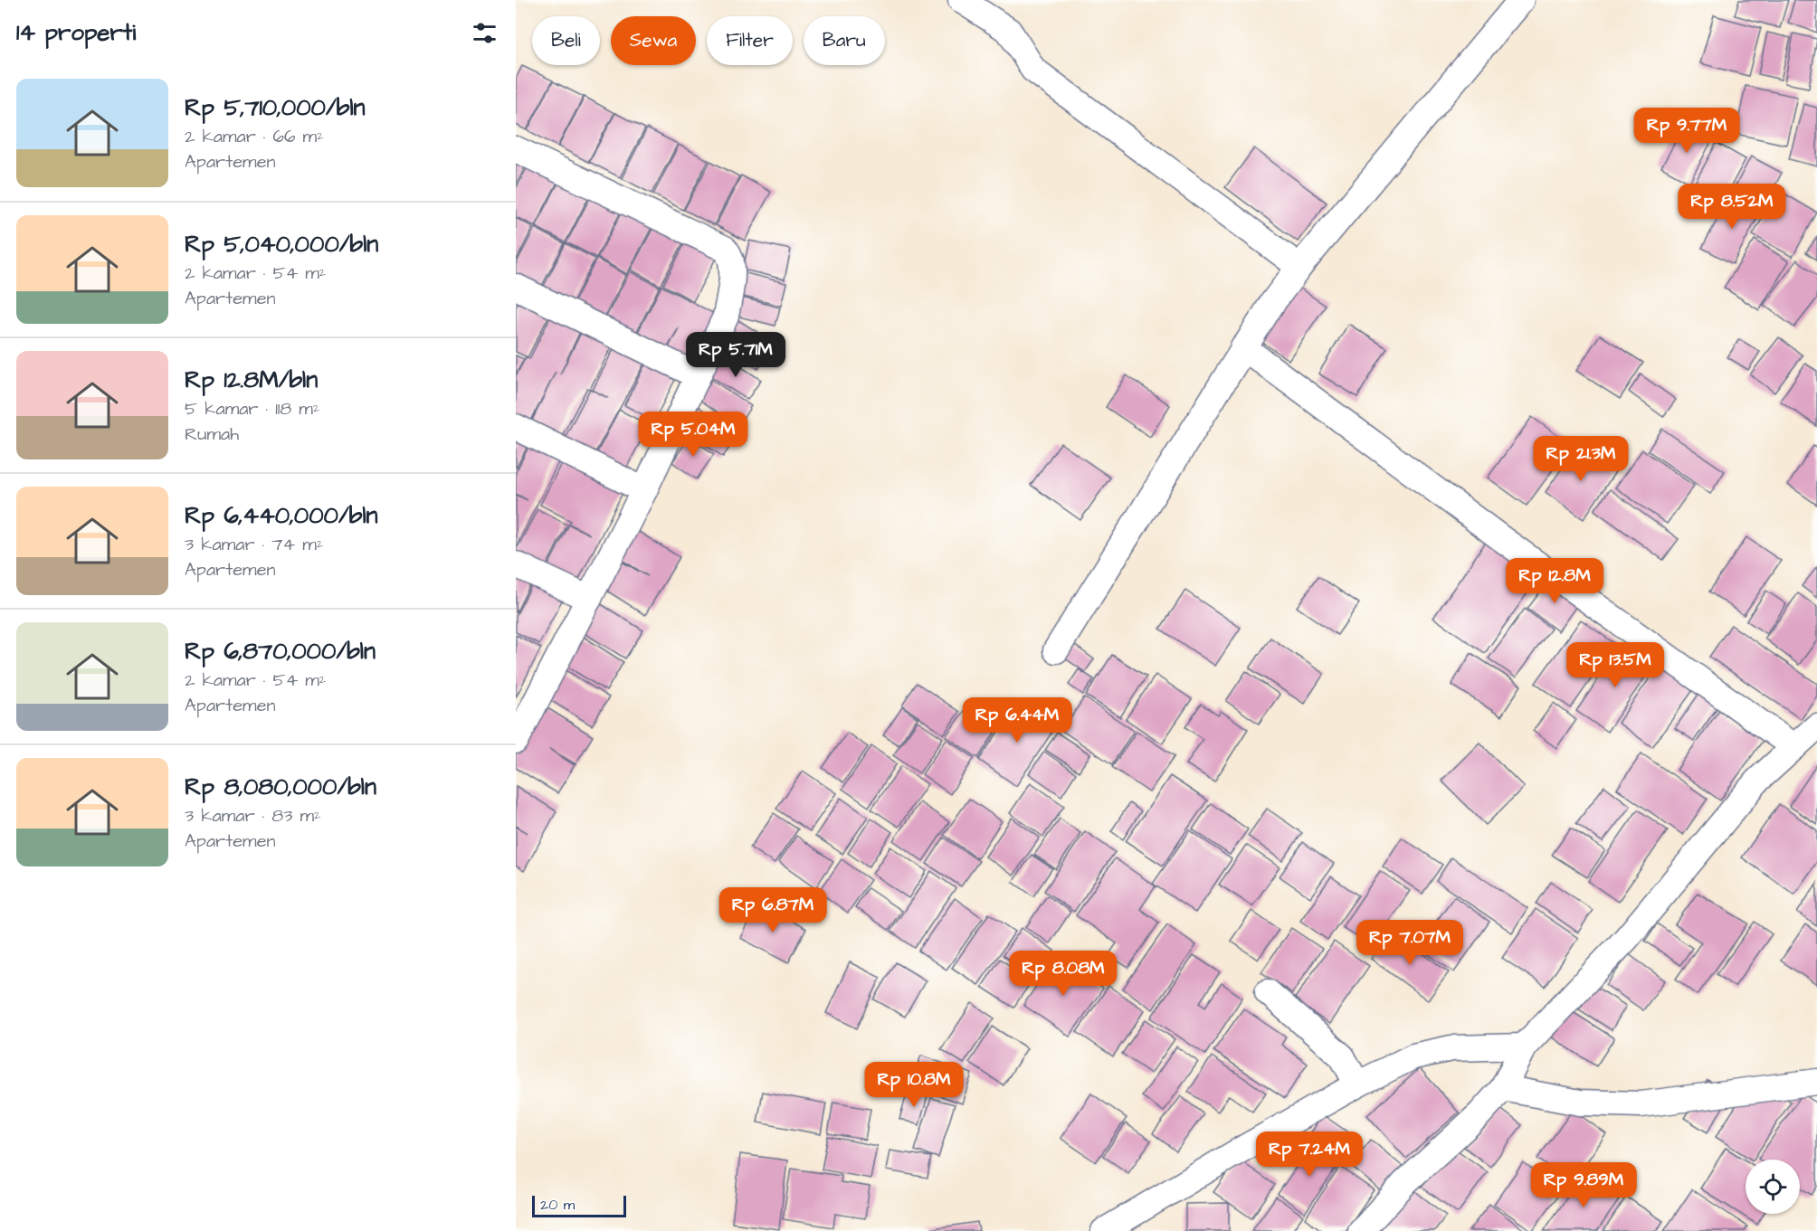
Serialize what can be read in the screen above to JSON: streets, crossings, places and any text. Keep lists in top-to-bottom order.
{
  "scale_bar": "20 m",
  "page": {
    "heading": "14 properti",
    "chip": [
      "Beli",
      "Sewa",
      "Filter",
      "Baru"
    ],
    "list": [
      {
        "name": "Rp 5,710,000/bln",
        "note": "2 kamar · 66 m² · Apartemen"
      },
      {
        "name": "Rp 5,040,000/bln",
        "note": "2 kamar · 54 m² · Apartemen"
      },
      {
        "name": "Rp 12.8M/bln",
        "note": "5 kamar · 118 m² · Rumah"
      },
      {
        "name": "Rp 6,440,000/bln",
        "note": "3 kamar · 74 m² · Apartemen"
      },
      {
        "name": "Rp 6,870,000/bln",
        "note": "2 kamar · 54 m² · Apartemen"
      },
      {
        "name": "Rp 8,080,000/bln",
        "note": "3 kamar · 83 m² · Apartemen"
      }
    ],
    "price": [
      "Rp 9.77M",
      "Rp 8.52M",
      "Rp 5.71M",
      "Rp 5.04M",
      "Rp 21.3M",
      "Rp 12.8M",
      "Rp 13.5M",
      "Rp 6.44M",
      "Rp 6.87M",
      "Rp 7.07M",
      "Rp 8.08M",
      "Rp 10.8M",
      "Rp 7.24M",
      "Rp 9.89M"
    ],
    "scale": "20 m"
  }
}
